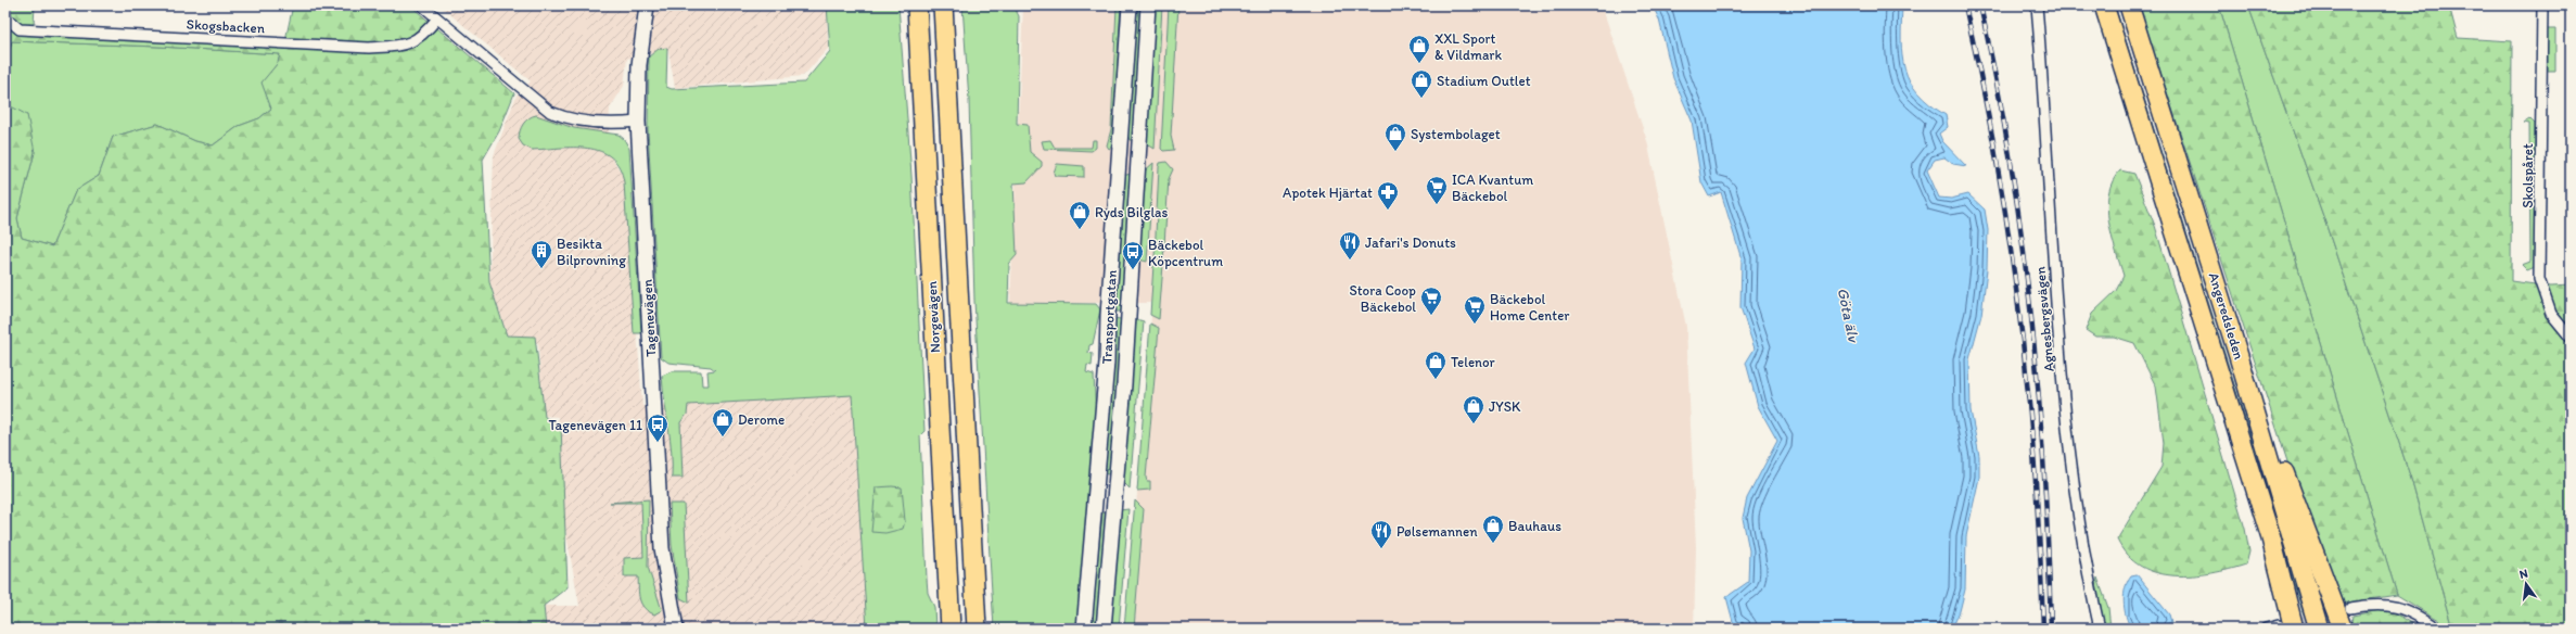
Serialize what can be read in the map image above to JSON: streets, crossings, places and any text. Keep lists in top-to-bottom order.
{
  "streets": {
    "highway": ["Angeredsleden", "Norgevägen"],
    "street": [
      "Skogsbacken",
      "Skolspåret",
      "Transportgatan",
      "Tagenevägen",
      "Agnesbergsvägen"
    ]
  },
  "water": ["Göta älv"],
  "places": {
    "shop": [
      "XXL Sport & Vildmark",
      "Stadium Outlet",
      "Systembolaget",
      "Ryds Bilglas",
      "Telenor",
      "JYSK",
      "Derome",
      "Bauhaus"
    ],
    "supermarket": ["ICA Kvantum Bäckebol", "Stora Coop Bäckebol", "Bäckebol Home Center"],
    "pharmacy": ["Apotek Hjärtat"],
    "restaurant": ["Jafari's Donuts", "Pølsemannen"],
    "building": ["Besikta Bilprovning"],
    "bus stop": ["Bäckebol Köpcentrum", "Tagenevägen 11"]
  },
  "north": "top"
}
